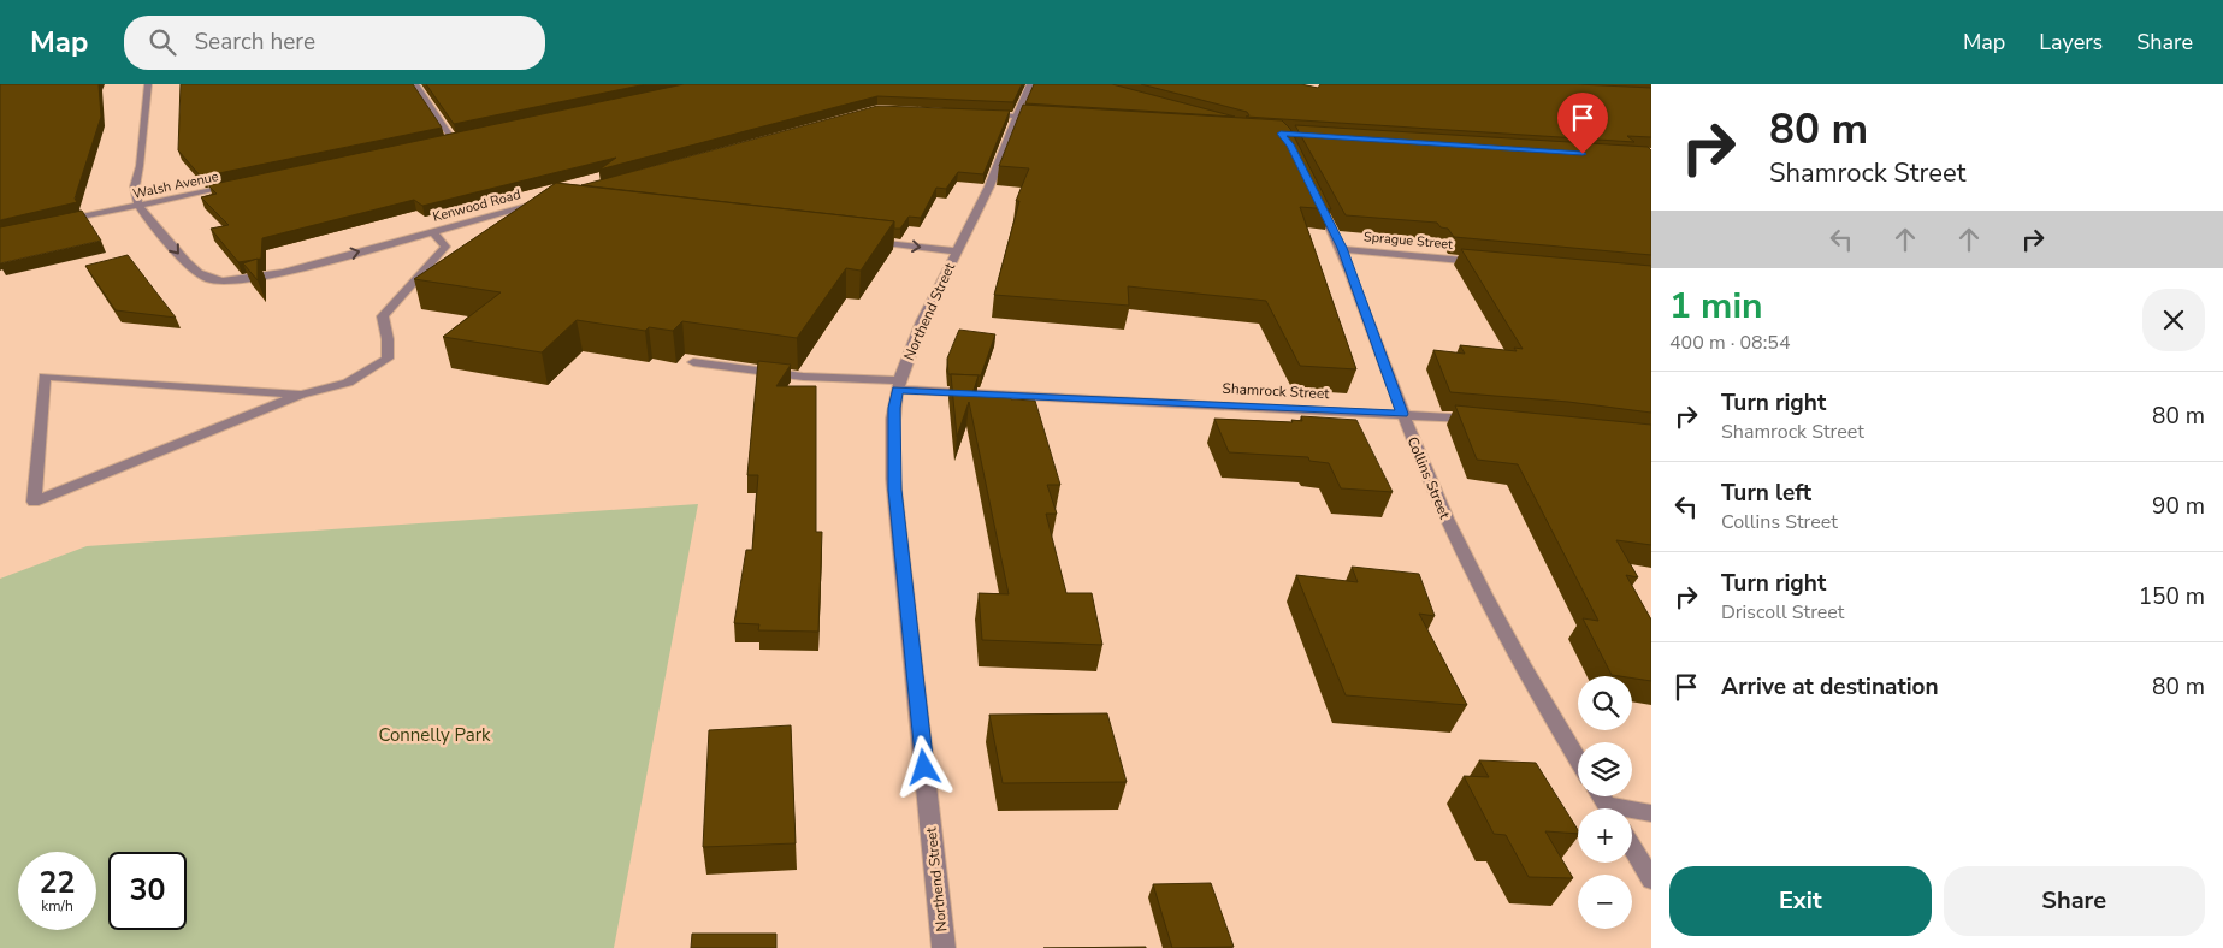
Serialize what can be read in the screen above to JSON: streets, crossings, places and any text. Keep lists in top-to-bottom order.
{
  "streets": {
    "street": [
      "Walsh Avenue",
      "Kenwood Road",
      "Sprague Street",
      "Northend Street",
      "Shamrock Street",
      "Collins Street"
    ]
  },
  "crossings": [
    ["Walsh Avenue", "Kenwood Road"],
    ["Sprague Street", "Collins Street"],
    ["Northend Street", "Shamrock Street"],
    ["Shamrock Street", "Collins Street"]
  ],
  "one_way": ["Kenwood Road"],
  "parks": ["Connelly Park"],
  "page": {
    "header": "Map",
    "search": "Search here",
    "nav": ["Map", "Layers", "Share"],
    "turn": ["80 m", "Shamrock Street"],
    "heading": ["1 min", "400 m · 08:54"],
    "list": [
      {
        "name": "Turn right",
        "note": "Shamrock Street",
        "value": "80 m"
      },
      {
        "name": "Turn left",
        "note": "Collins Street",
        "value": "90 m"
      },
      {
        "name": "Turn right",
        "note": "Driscoll Street",
        "value": "150 m"
      },
      {
        "name": "Arrive at destination",
        "value": "80 m"
      }
    ],
    "map_buttons": ["+", "−"],
    "speed": "22 km/h",
    "limit": "30",
    "buttons": ["Exit", "Share"]
  }
}
